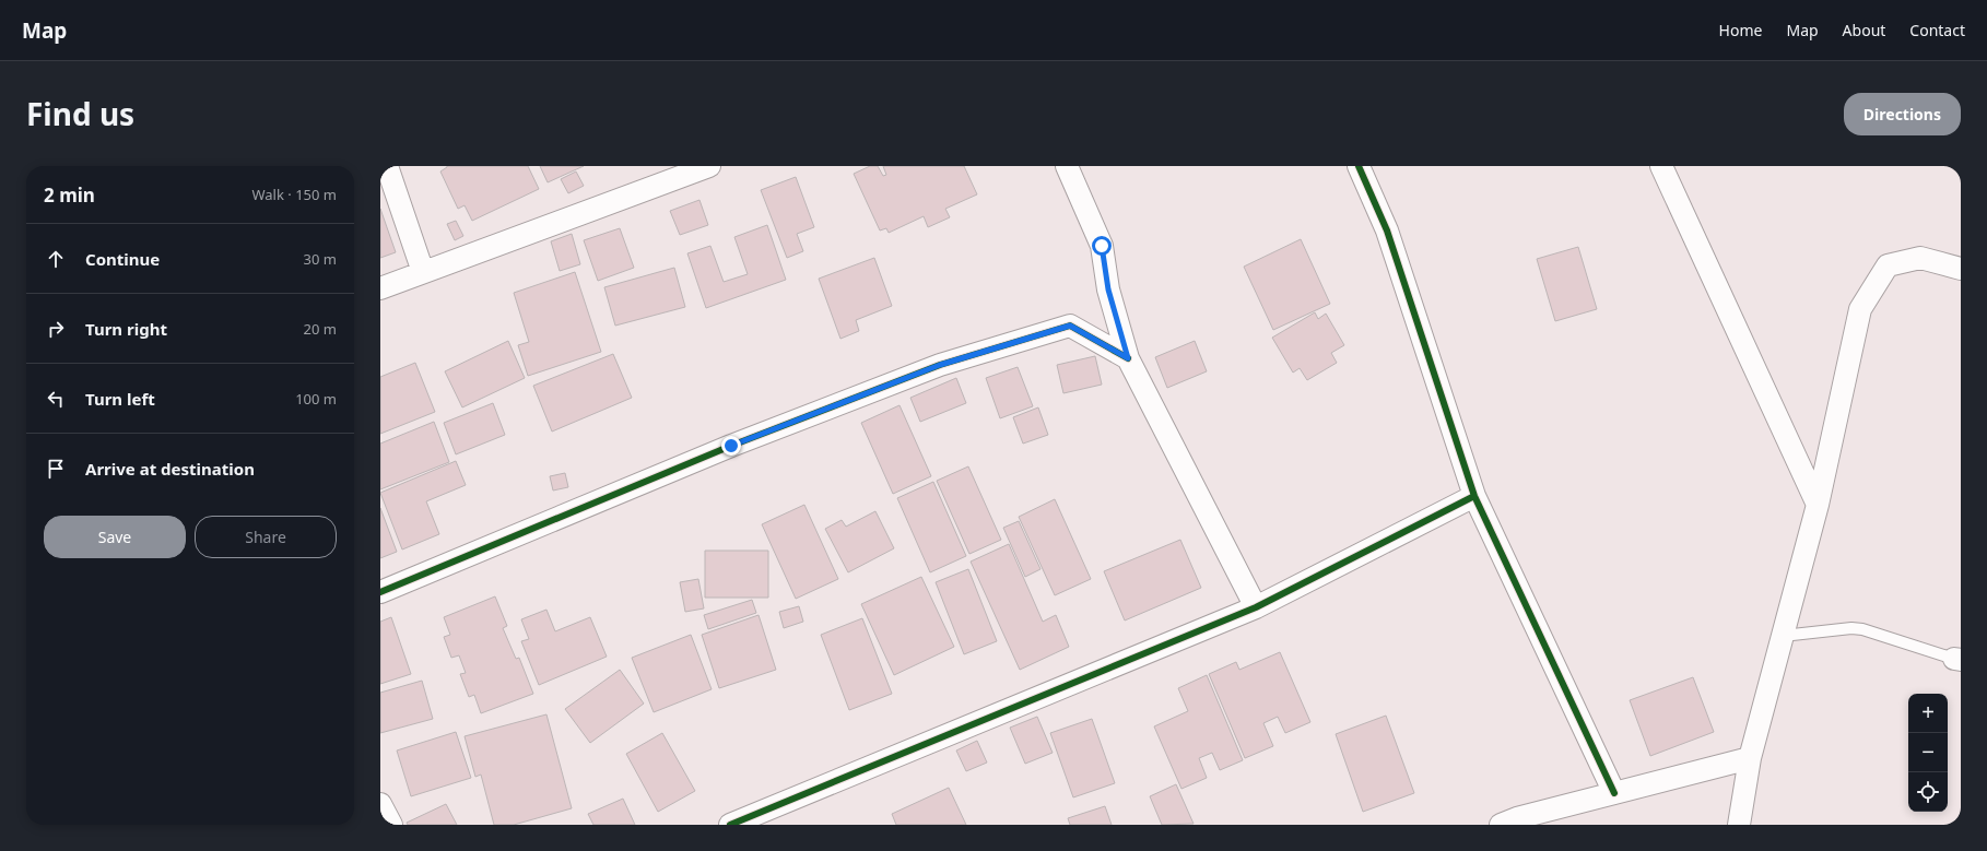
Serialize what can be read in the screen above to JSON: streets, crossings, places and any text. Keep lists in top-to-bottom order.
{
  "page": {
    "header": "Map",
    "nav": [
      "Home",
      "Map",
      "About",
      "Contact"
    ],
    "title": "Find us",
    "buttons": [
      "Directions",
      ["Save", "Share"]
    ],
    "heading": ["2 min", "Walk · 150 m"],
    "list": [
      ["Continue", "30 m"],
      ["Turn right", "20 m"],
      ["Turn left", "100 m"],
      "Arrive at destination"
    ],
    "map_buttons": ["+", "−"]
  }
}
